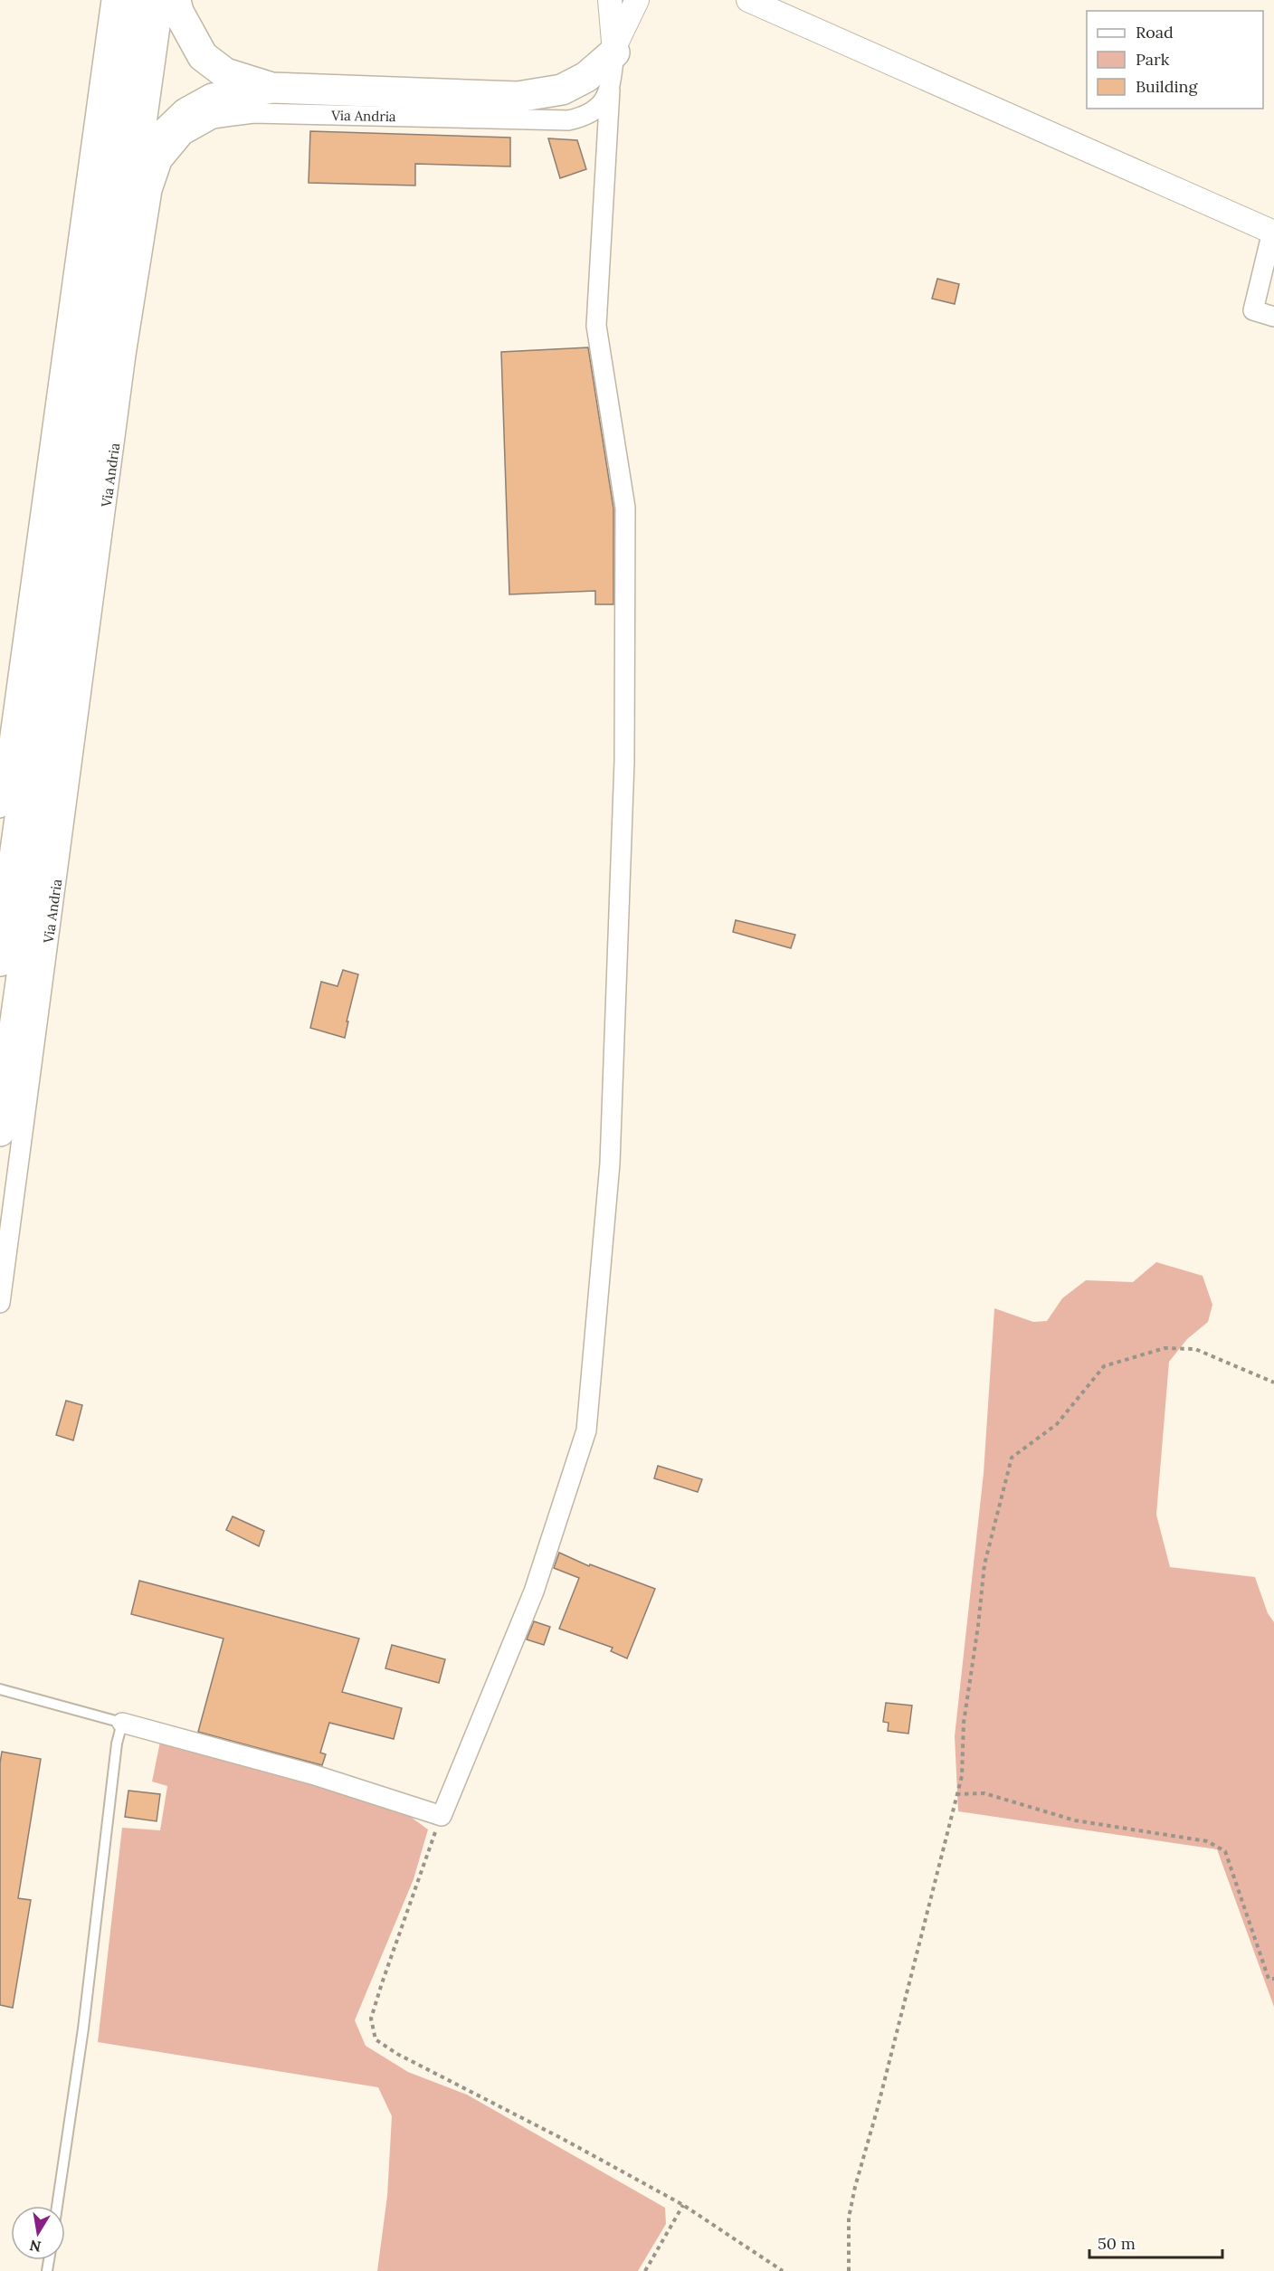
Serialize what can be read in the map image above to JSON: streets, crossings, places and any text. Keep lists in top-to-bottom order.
{
  "streets": {
    "street": ["Via Andria"]
  },
  "legend": ["Road", "Park", "Building"],
  "scale_bar": "50 m",
  "north": "bottom"
}
